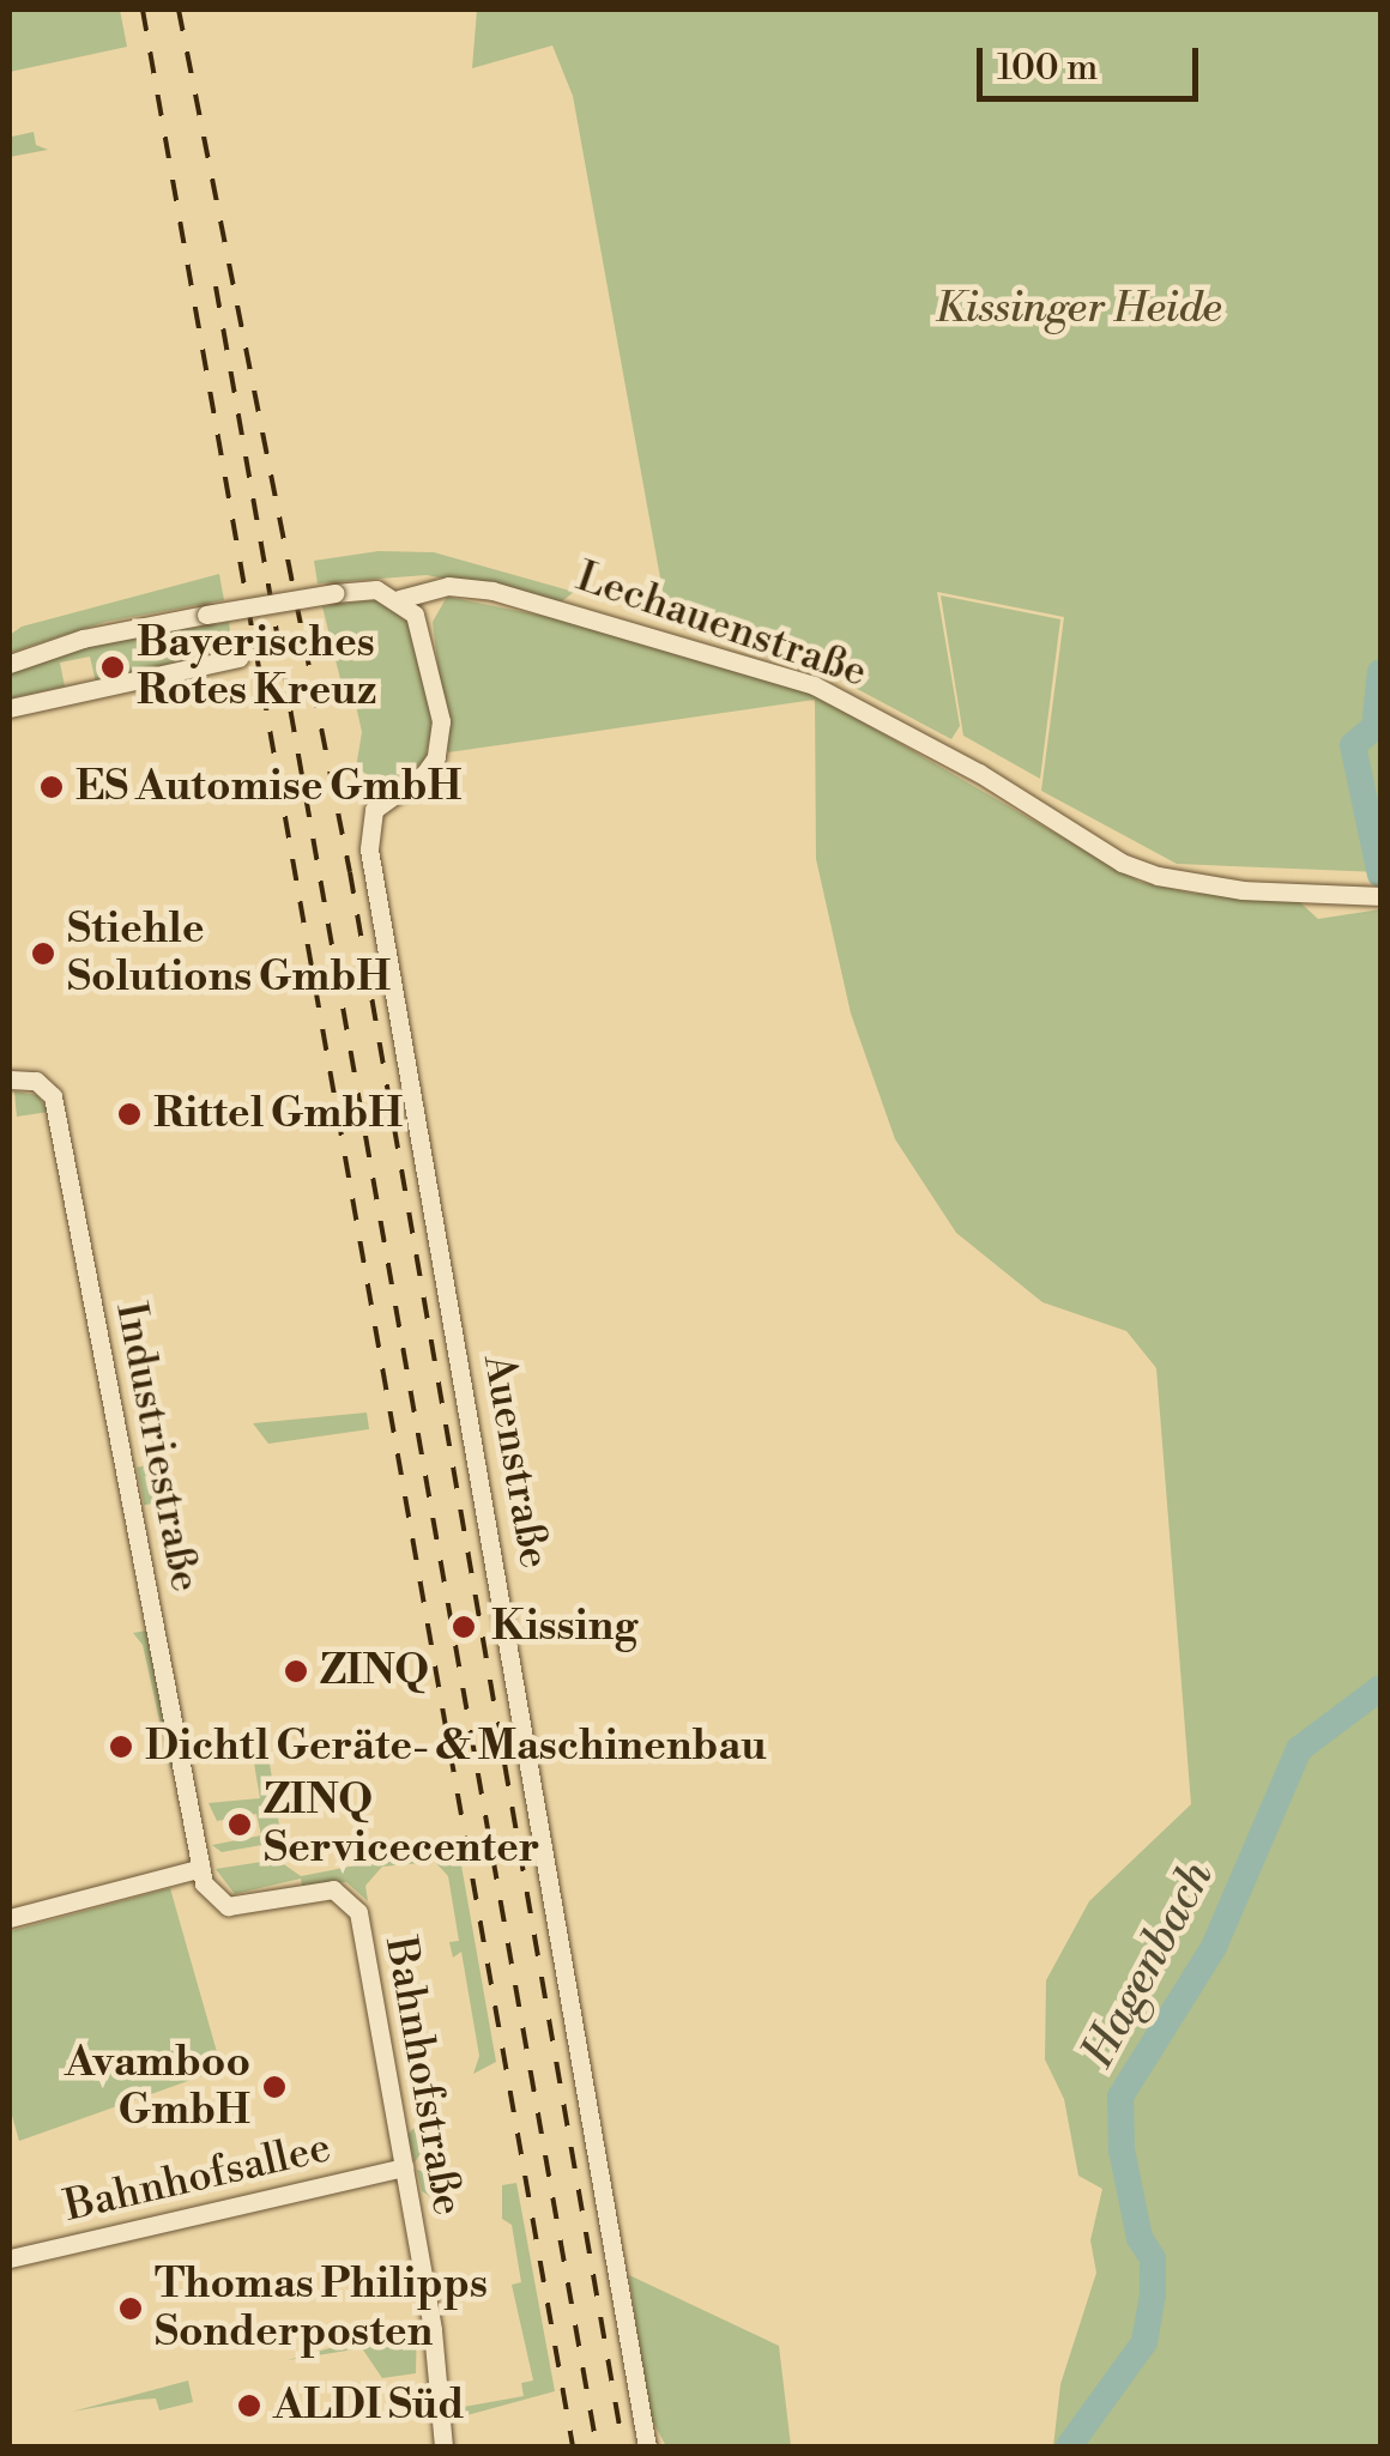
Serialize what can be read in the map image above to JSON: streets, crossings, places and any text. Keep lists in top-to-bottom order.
{
  "streets": {
    "street": [
      "Lechauenstraße",
      "Industriestraße",
      "Auenstraße",
      "Bahnhofstraße",
      "Bahnhofsallee"
    ]
  },
  "crossings": [
    ["Lechauenstraße", "Auenstraße"],
    ["Industriestraße", "Bahnhofstraße"],
    ["Bahnhofstraße", "Bahnhofsallee"]
  ],
  "water": ["Hagenbach"],
  "parks": ["Kissinger Heide"],
  "places": [
    "Bayerisches Rotes Kreuz",
    "ES Automise GmbH",
    "Stiehle Solutions GmbH",
    "Rittel GmbH",
    "Kissing",
    "ZINQ",
    "Dichtl Geräte- & Maschinenbau",
    "ZINQ Servicecenter",
    "Avamboo GmbH",
    "Thomas Philipps Sonderposten",
    "ALDI Süd"
  ],
  "scale_bar": "100 m"
}
